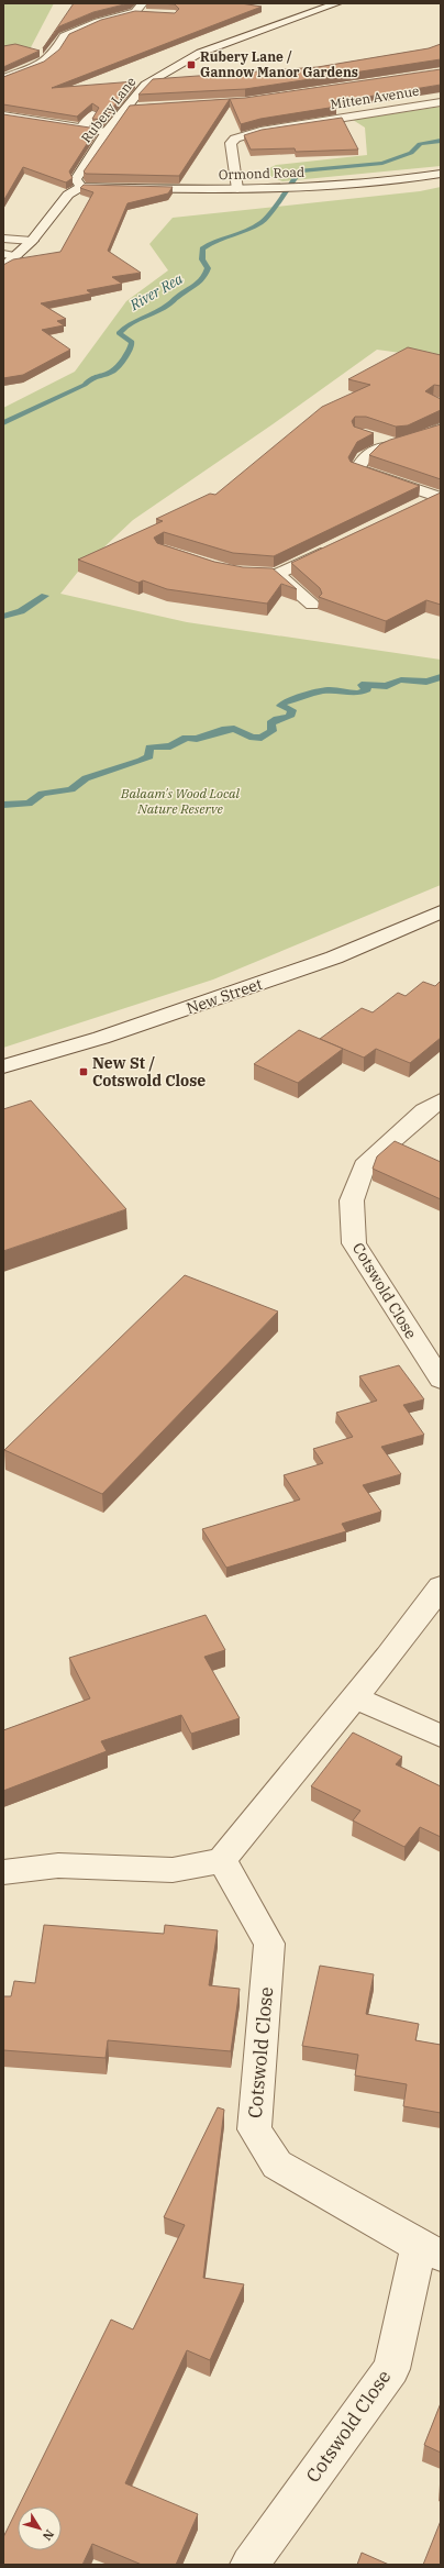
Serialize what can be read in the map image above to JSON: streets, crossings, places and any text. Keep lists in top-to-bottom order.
{
  "streets": {
    "street": [
      "Mitten Avenue",
      "Rubery Lane",
      "Ormond Road",
      "New Street",
      "Cotswold Close"
    ]
  },
  "crossings": [
    ["Mitten Avenue", "Ormond Road"],
    ["Rubery Lane", "Ormond Road"]
  ],
  "water": ["River Rea"],
  "parks": ["Balaam's Wood Local Nature Reserve"],
  "places": {
    "transit": ["Rubery Lane / Gannow Manor Gardens", "New St / Cotswold Close"]
  },
  "north": "bottom right"
}
